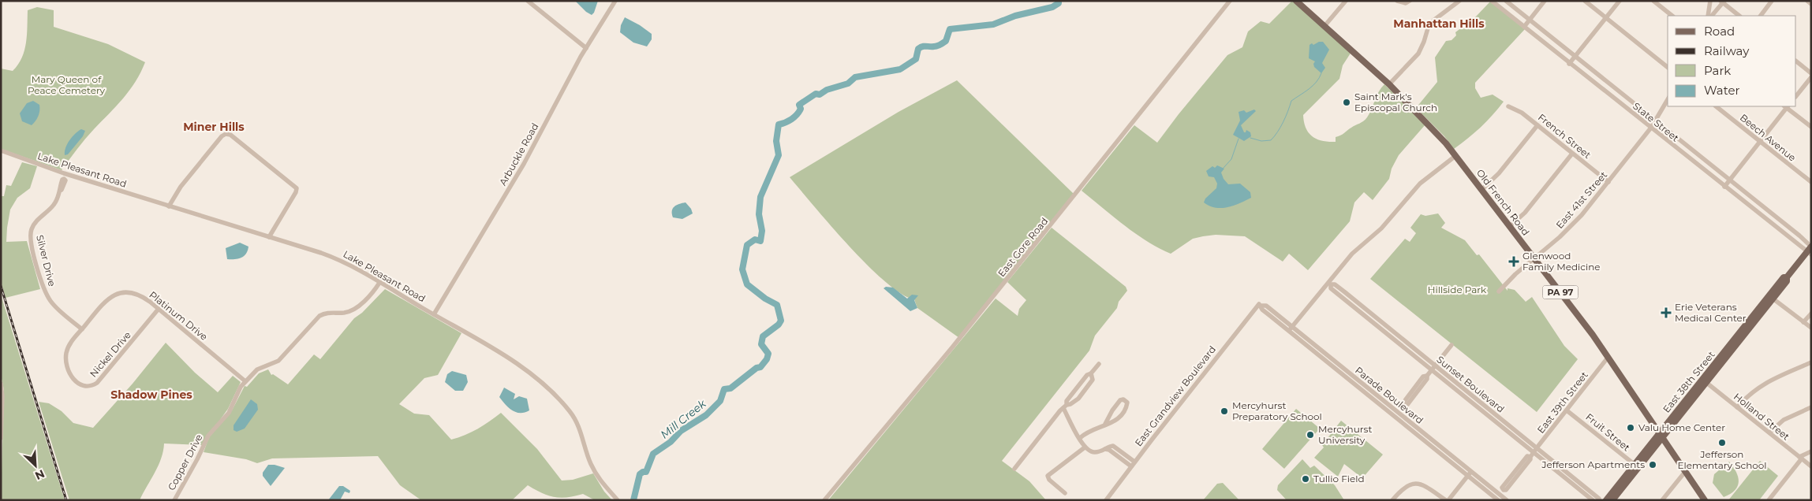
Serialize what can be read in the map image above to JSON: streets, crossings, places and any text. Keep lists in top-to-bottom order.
{
  "streets": {
    "main road": ["Old French Road", "PA 97", "East 38th Street"],
    "street": [
      "State Street",
      "French Street",
      "Beech Avenue",
      "Arbuckle Road",
      "Lake Pleasant Road",
      "East 41st Street",
      "East Gore Road",
      "Silver Drive",
      "Platinum Drive",
      "Nickel Drive",
      "Sunset Boulevard",
      "Parade Boulevard",
      "East Grandview Boulevard",
      "East 39th Street",
      "Holland Street",
      "Fruit Street",
      "Copper Drive"
    ]
  },
  "crossings": [
    ["State Street", "East 41st Street"],
    ["State Street", "East 38th Street"],
    ["French Street", "East 41st Street"],
    ["Arbuckle Road", "Lake Pleasant Road"],
    ["Lake Pleasant Road", "Silver Drive"],
    ["Lake Pleasant Road", "Copper Drive"],
    ["East 41st Street", "Old French Road"],
    ["Old French Road", "East 38th Street"],
    ["Old French Road", "East 39th Street"],
    ["Silver Drive", "Platinum Drive"],
    ["Silver Drive", "Nickel Drive"],
    ["Platinum Drive", "Nickel Drive"],
    ["Platinum Drive", "Copper Drive"],
    ["East 38th Street", "Holland Street"],
    ["East 38th Street", "Fruit Street"],
    ["Sunset Boulevard", "East 39th Street"],
    ["Parade Boulevard", "East Grandview Boulevard"],
    ["Parade Boulevard", "East 39th Street"],
    ["East 39th Street", "Fruit Street"]
  ],
  "districts": ["Manhattan Hills", "Miner Hills", "Shadow Pines"],
  "water": ["Mill Creek"],
  "parks": ["Mary Queen of Peace Cemetery", "Hillside Park"],
  "places": {
    "other": [
      "Saint Mark's Episcopal Church",
      "Mercyhurst Preparatory School",
      "Valu Home Center",
      "Mercyhurst University",
      "Jefferson Elementary School",
      "Jefferson Apartments",
      "Tullio Field"
    ],
    "health": ["Glenwood Family Medicine", "Erie Veterans Medical Center"]
  },
  "legend": [
    "Road",
    "Railway",
    "Park",
    "Water"
  ],
  "north": "bottom right"
}
